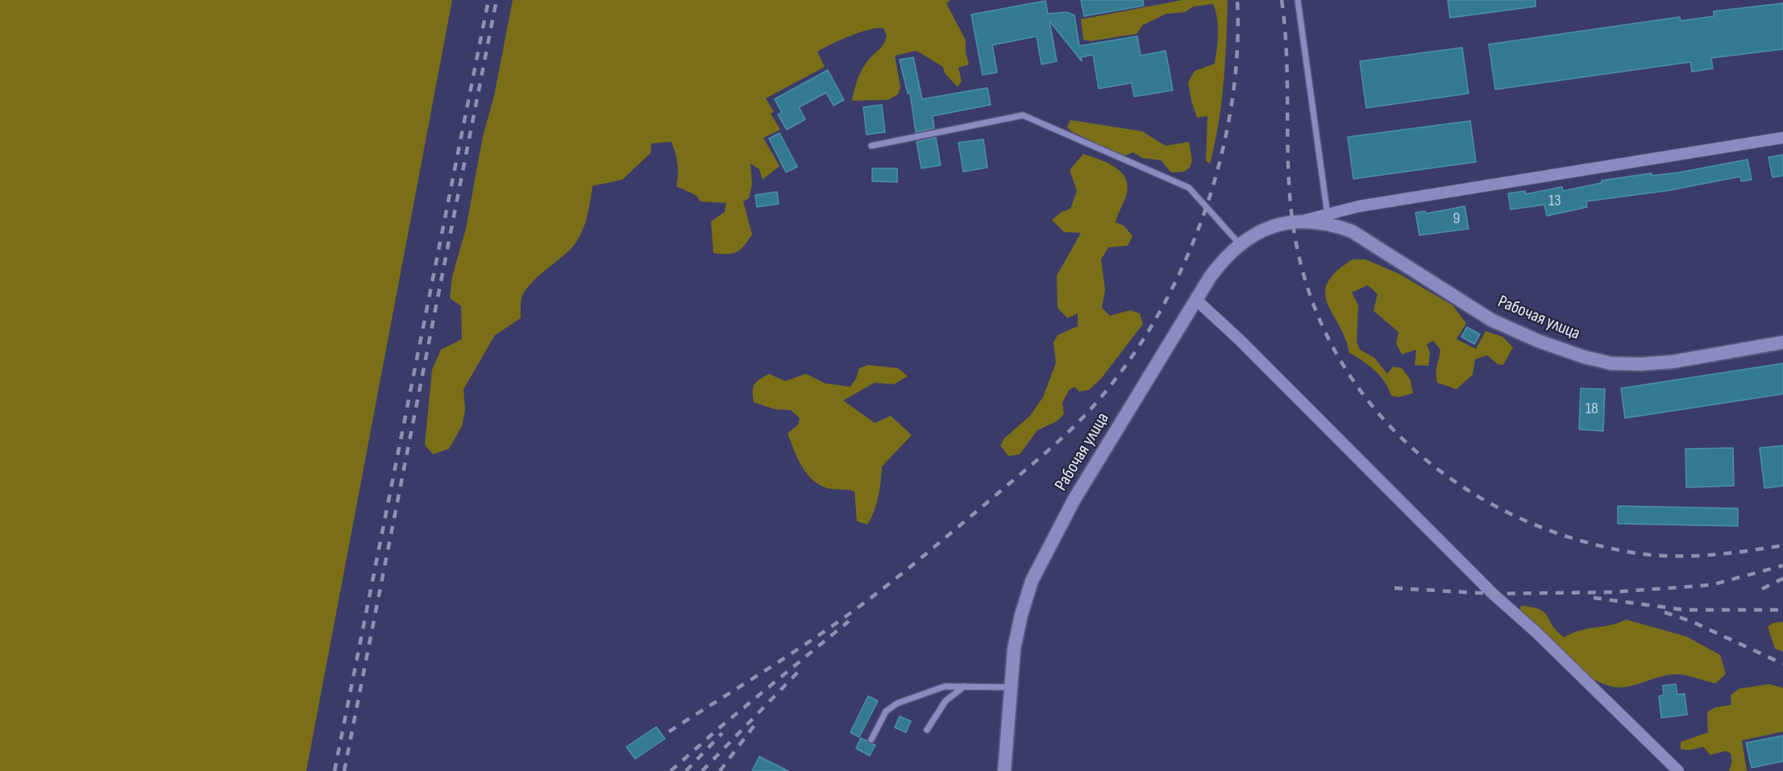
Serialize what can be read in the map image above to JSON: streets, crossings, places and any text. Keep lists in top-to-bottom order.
{
  "streets": {
    "street": ["Рабочая улица"]
  },
  "house_numbers": ["13", "9", "18"]
}
